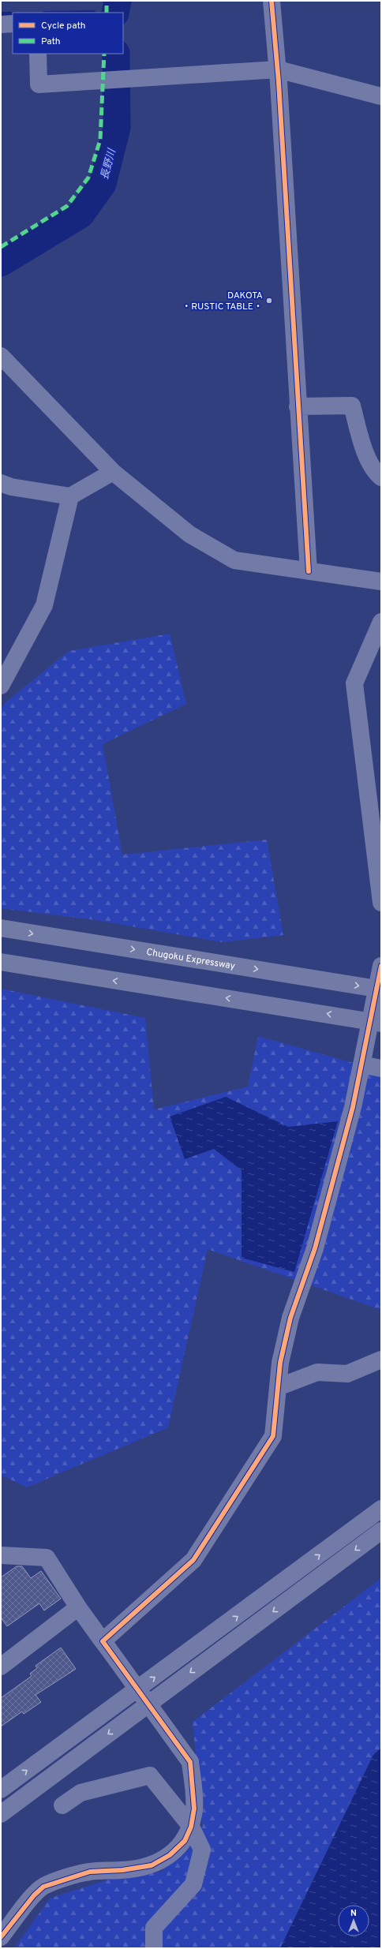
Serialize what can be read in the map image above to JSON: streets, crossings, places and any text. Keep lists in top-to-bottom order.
{
  "streets": {
    "highway": ["Chugoku Expressway"]
  },
  "water": ["長野川"],
  "places": ["DAKOTA ・RUSTIC TABLE・"],
  "legend": ["Cycle path", "Path"],
  "north": "top"
}
